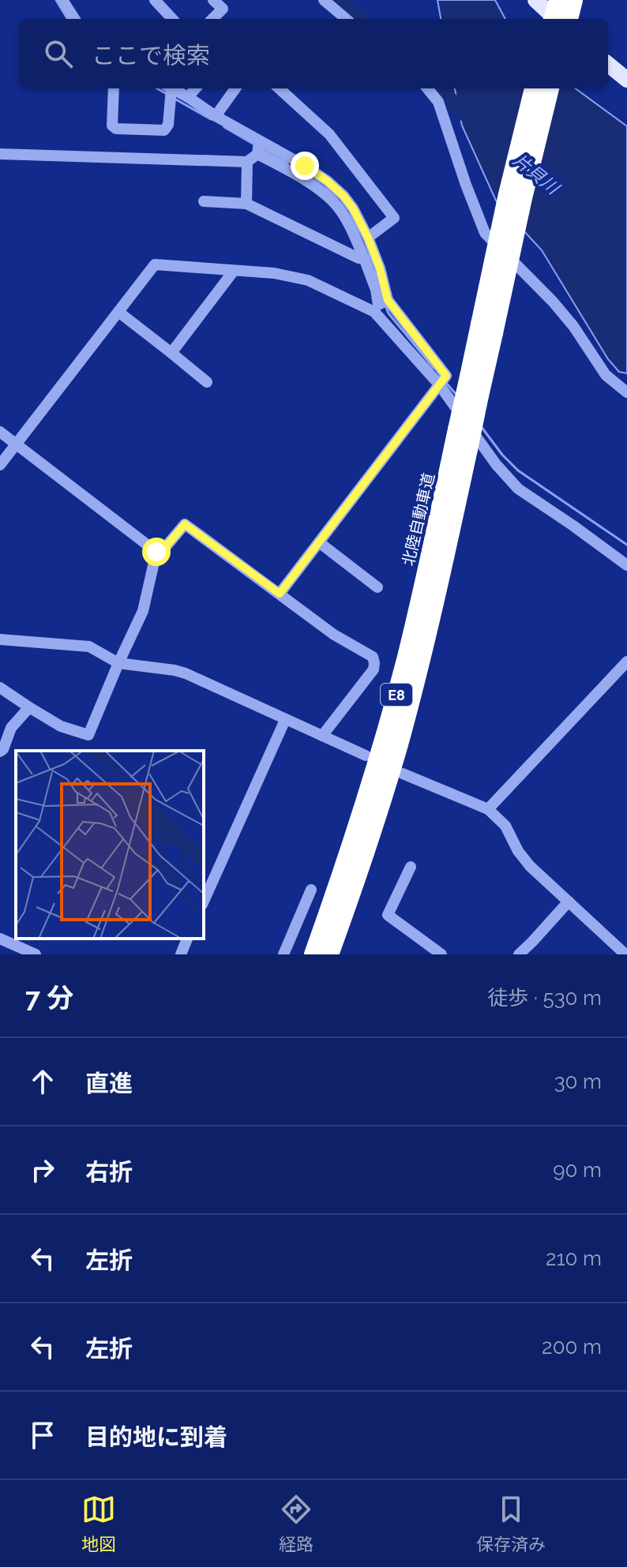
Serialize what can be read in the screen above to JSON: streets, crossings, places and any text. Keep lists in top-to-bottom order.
{
  "streets": {
    "highway": ["北陸自動車道", "E8"]
  },
  "water": ["片貝川"],
  "page": {
    "search": "ここで検索",
    "heading": ["7 分", "徒歩 · 530 m"],
    "list": [
      ["直進", "30 m"],
      ["右折", "90 m"],
      ["左折", "210 m"],
      ["左折", "200 m"],
      "目的地に到着"
    ],
    "nav": ["地図", "経路", "保存済み"]
  }
}
